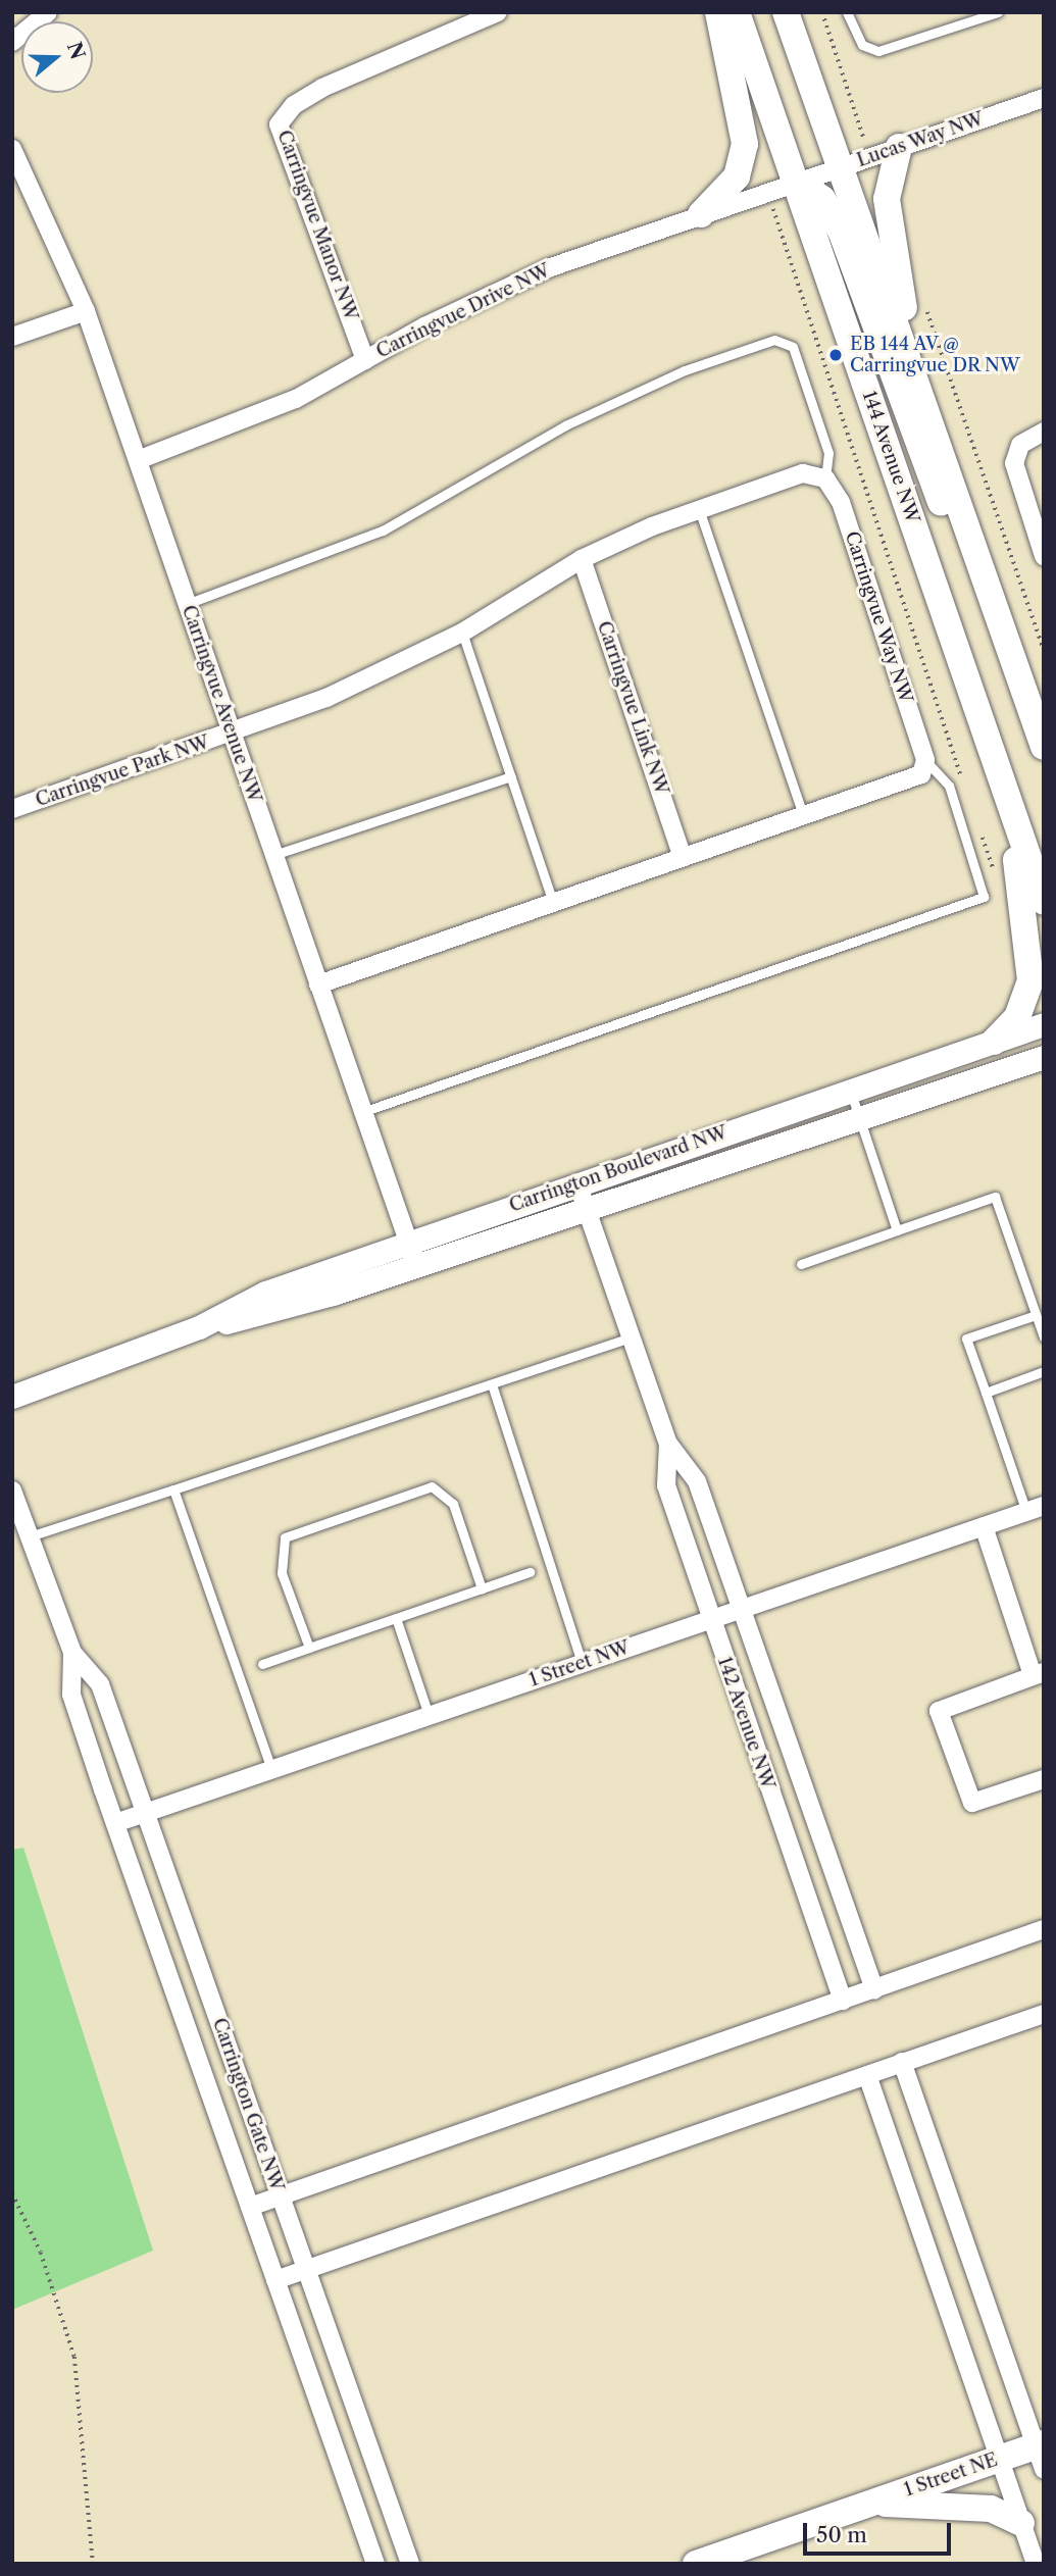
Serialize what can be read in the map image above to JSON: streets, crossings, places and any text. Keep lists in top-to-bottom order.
{
  "streets": {
    "main road": ["144 Avenue NW", "1 Street NE"],
    "street": [
      "Lucas Way NW",
      "Carringvue Manor NW",
      "Carringvue Drive NW",
      "Carringvue Way NW",
      "Carringvue Avenue NW",
      "Carringvue Link NW",
      "Carringvue Park NW",
      "Carrington Boulevard NW",
      "1 Street NW",
      "142 Avenue NW",
      "Carrington Gate NW"
    ]
  },
  "crossings": [
    ["Lucas Way NW", "Carringvue Drive NW"],
    ["Lucas Way NW", "144 Avenue NW"],
    ["Carringvue Manor NW", "Carringvue Drive NW"],
    ["Carringvue Drive NW", "144 Avenue NW"],
    ["Carringvue Drive NW", "Carringvue Avenue NW"],
    ["Carringvue Avenue NW", "Carringvue Park NW"],
    ["Carringvue Avenue NW", "Carrington Boulevard NW"],
    ["Carrington Boulevard NW", "142 Avenue NW"],
    ["1 Street NW", "142 Avenue NW"],
    ["1 Street NW", "Carrington Gate NW"]
  ],
  "places": ["EB 144 AV @ Carringvue DR NW"],
  "scale_bar": "50 m",
  "north": "right"
}
